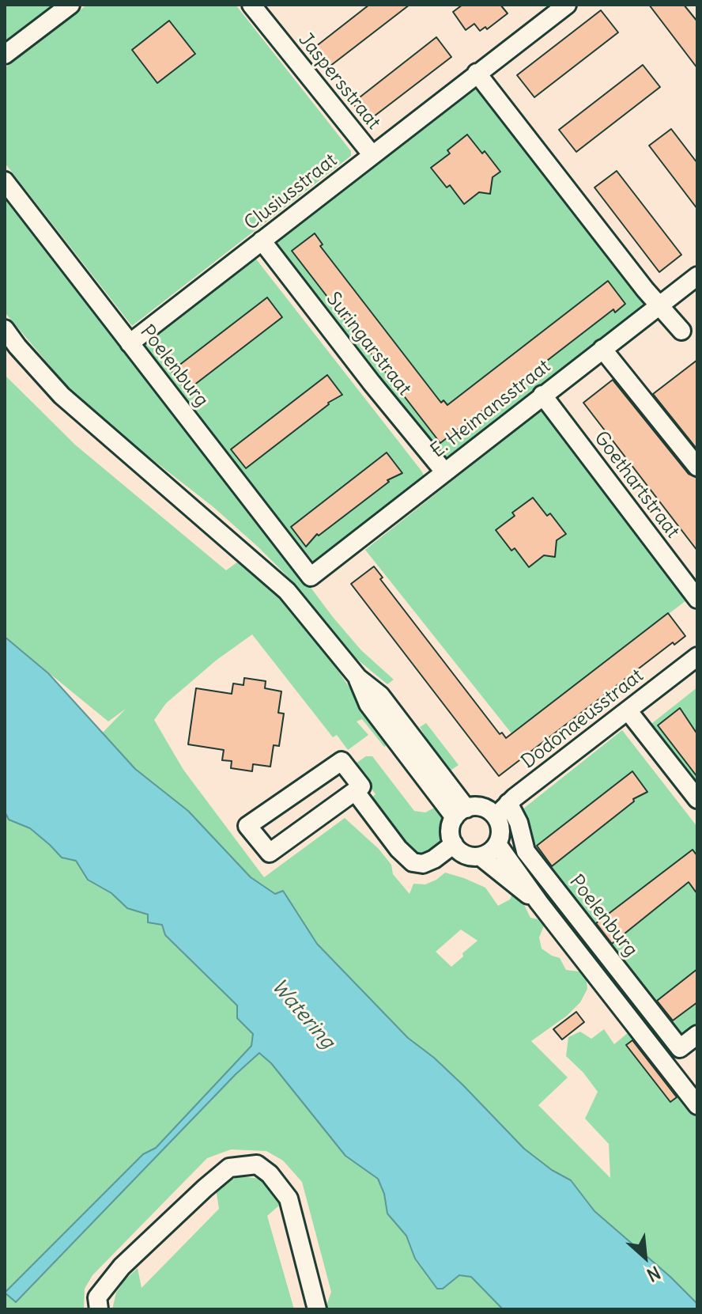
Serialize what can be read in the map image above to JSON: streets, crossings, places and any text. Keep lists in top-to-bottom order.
{
  "streets": {
    "street": [
      "Jaspersstraat",
      "Clusiusstraat",
      "Suringarstraat",
      "Poelenburg",
      "E. Heimansstraat",
      "Goethartstraat",
      "Dodonaeusstraat"
    ]
  },
  "crossings": [
    ["Jaspersstraat", "Clusiusstraat"],
    ["Clusiusstraat", "Suringarstraat"],
    ["Clusiusstraat", "Poelenburg"],
    ["Suringarstraat", "E. Heimansstraat"],
    ["Poelenburg", "E. Heimansstraat"],
    ["Poelenburg", "Dodonaeusstraat"],
    ["E. Heimansstraat", "Goethartstraat"]
  ],
  "water": ["Watering"],
  "north": "bottom right"
}
